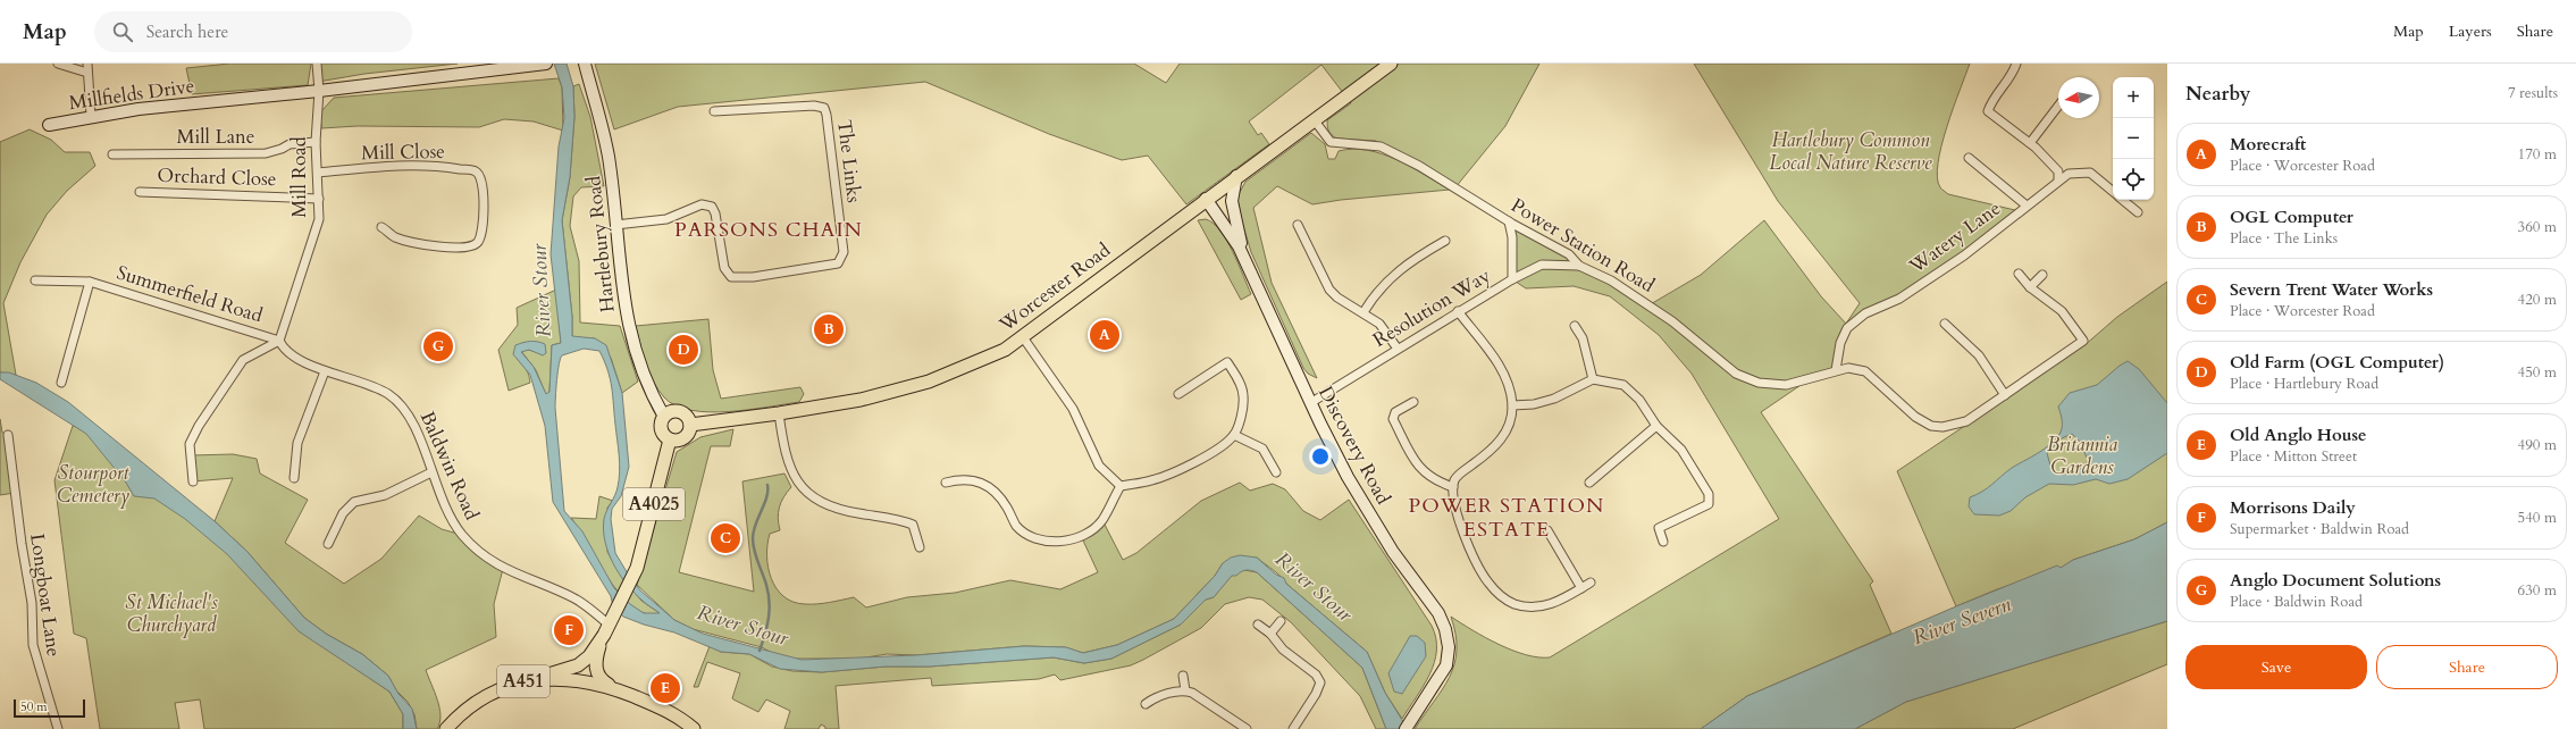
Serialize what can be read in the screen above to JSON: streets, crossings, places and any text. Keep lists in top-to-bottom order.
{
  "streets": {
    "main road": ["Worcester Road", "A4025", "A451"],
    "street": [
      "Millfields Drive",
      "Mill Lane",
      "Mill Close",
      "The Links",
      "Orchard Close",
      "Mill Road",
      "Watery Lane",
      "Hartlebury Road",
      "Power Station Road",
      "Summerfield Road",
      "Resolution Way",
      "Discovery Road",
      "Baldwin Road",
      "Longboat Lane"
    ]
  },
  "crossings": [
    ["Millfields Drive", "Mill Road"],
    ["Mill Lane", "Mill Road"],
    ["Mill Close", "Mill Road"],
    ["The Links", "Hartlebury Road"],
    ["Orchard Close", "Mill Road"],
    ["Mill Road", "Summerfield Road"],
    ["Mill Road", "Baldwin Road"],
    ["Watery Lane", "Power Station Road"],
    ["Hartlebury Road", "Worcester Road"],
    ["Hartlebury Road", "A4025"],
    ["Power Station Road", "Worcester Road"],
    ["Power Station Road", "Resolution Way"],
    ["Worcester Road", "Discovery Road"],
    ["Worcester Road", "A4025"],
    ["Summerfield Road", "Baldwin Road"],
    ["Resolution Way", "Discovery Road"],
    ["Baldwin Road", "A4025"],
    ["A4025", "A451"]
  ],
  "districts": ["PARSONS CHAIN", "POWER STATION ESTATE"],
  "water": ["River Stour", "River Severn"],
  "parks": [
    "Hartlebury Common Local Nature Reserve",
    "Britannia Gardens",
    "Stourport Cemetery",
    "St Michael's Churchyard"
  ],
  "scale_bar": "50 m",
  "north": "left",
  "page": {
    "header": "Map",
    "search": "Search here",
    "nav": ["Map", "Layers", "Share"],
    "heading": ["Nearby", "7 results"],
    "map_buttons": ["+", "−"],
    "list": [
      {
        "mark": "A",
        "name": "Morecraft",
        "note": "Place · Worcester Road",
        "value": "170 m"
      },
      {
        "mark": "B",
        "name": "OGL Computer",
        "note": "Place · The Links",
        "value": "360 m"
      },
      {
        "mark": "C",
        "name": "Severn Trent Water Works",
        "note": "Place · Worcester Road",
        "value": "420 m"
      },
      {
        "mark": "D",
        "name": "Old Farm (OGL Computer)",
        "note": "Place · Hartlebury Road",
        "value": "450 m"
      },
      {
        "mark": "E",
        "name": "Old Anglo House",
        "note": "Place · Mitton Street",
        "value": "490 m"
      },
      {
        "mark": "F",
        "name": "Morrisons Daily",
        "note": "Supermarket · Baldwin Road",
        "value": "540 m"
      },
      {
        "mark": "G",
        "name": "Anglo Document Solutions",
        "note": "Place · Baldwin Road",
        "value": "630 m"
      }
    ],
    "pins": [
      "B",
      "A",
      "G",
      "D",
      "C",
      "F",
      "E"
    ],
    "buttons": ["Save", "Share"],
    "scale": "50 m"
  }
}
